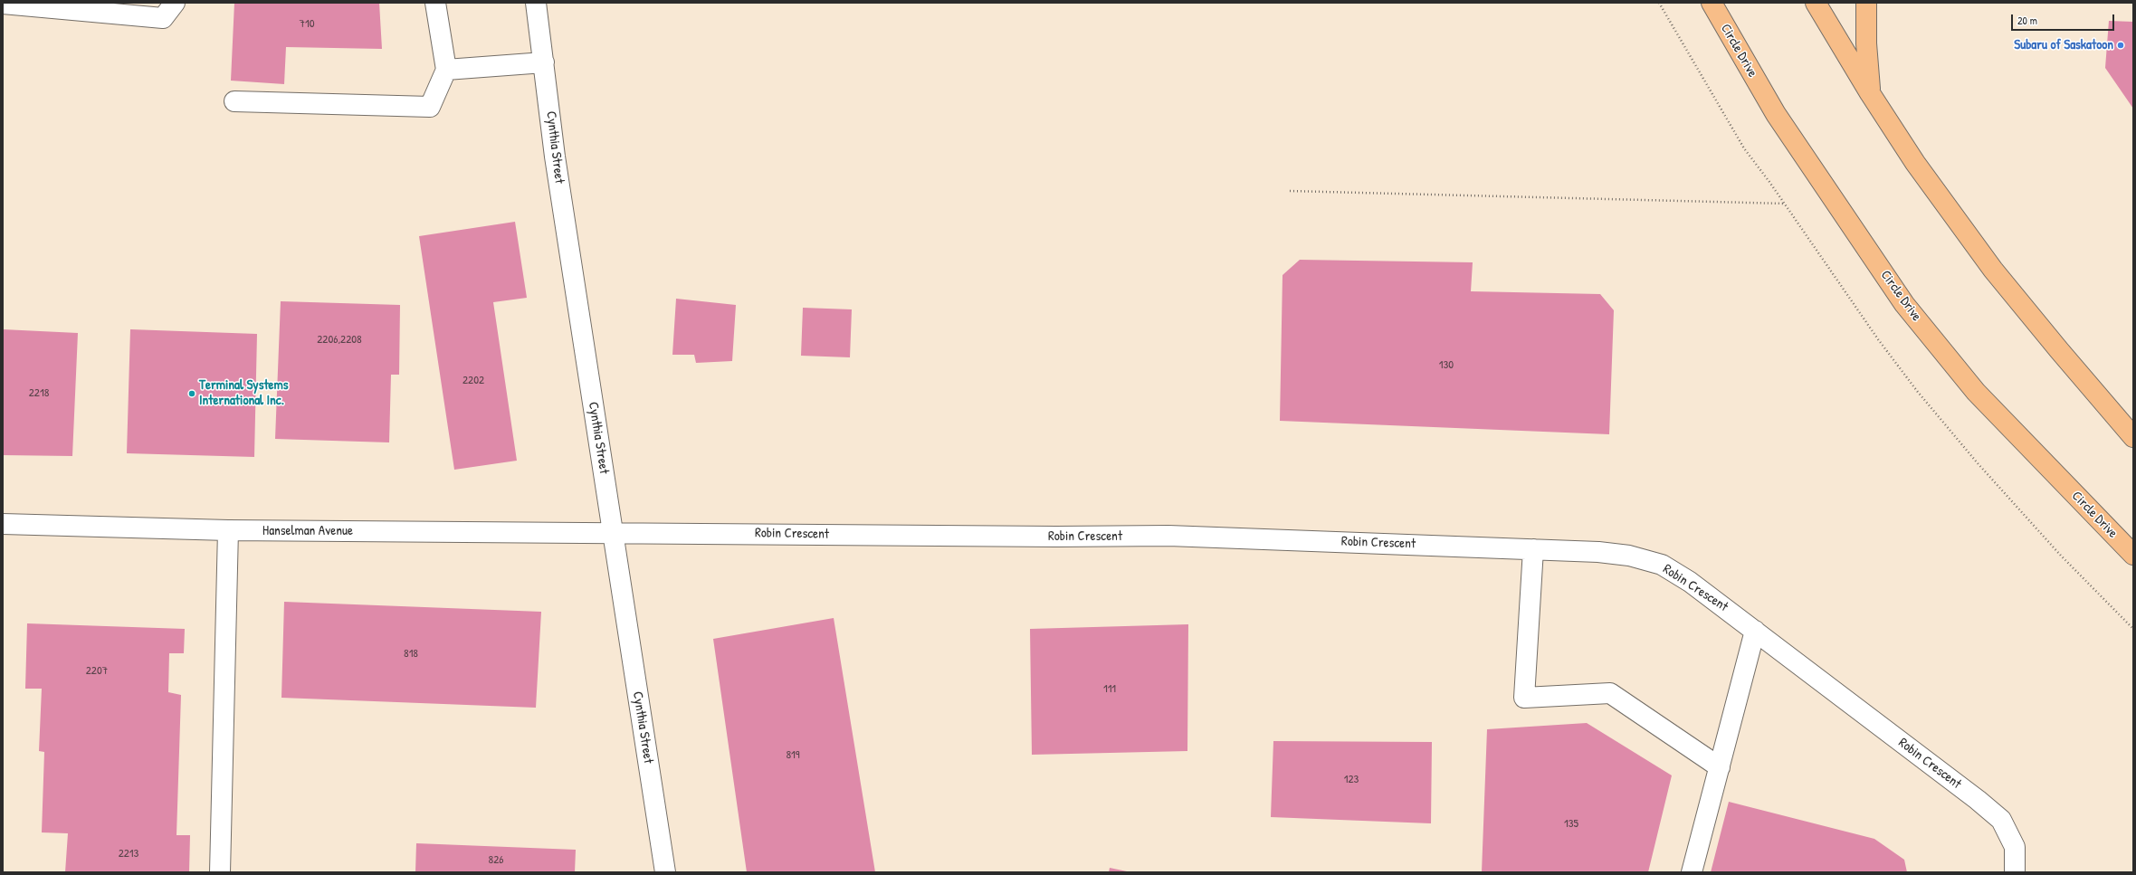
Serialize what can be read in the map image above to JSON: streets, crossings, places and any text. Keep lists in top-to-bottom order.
{
  "streets": {
    "highway": ["Circle Drive"],
    "street": ["Cynthia Street", "Hanselman Avenue", "Robin Crescent"]
  },
  "crossings": [
    ["Cynthia Street", "Hanselman Avenue"],
    ["Cynthia Street", "Robin Crescent"],
    ["Hanselman Avenue", "Robin Crescent"]
  ],
  "places": ["Subaru of Saskatoon", "Terminal Systems International Inc."],
  "house_numbers": [
    "710",
    "2206,2208",
    "130",
    "2202",
    "2218",
    "818",
    "2207",
    "111",
    "819",
    "123",
    "135",
    "2213",
    "826"
  ],
  "scale_bar": "20 m"
}
